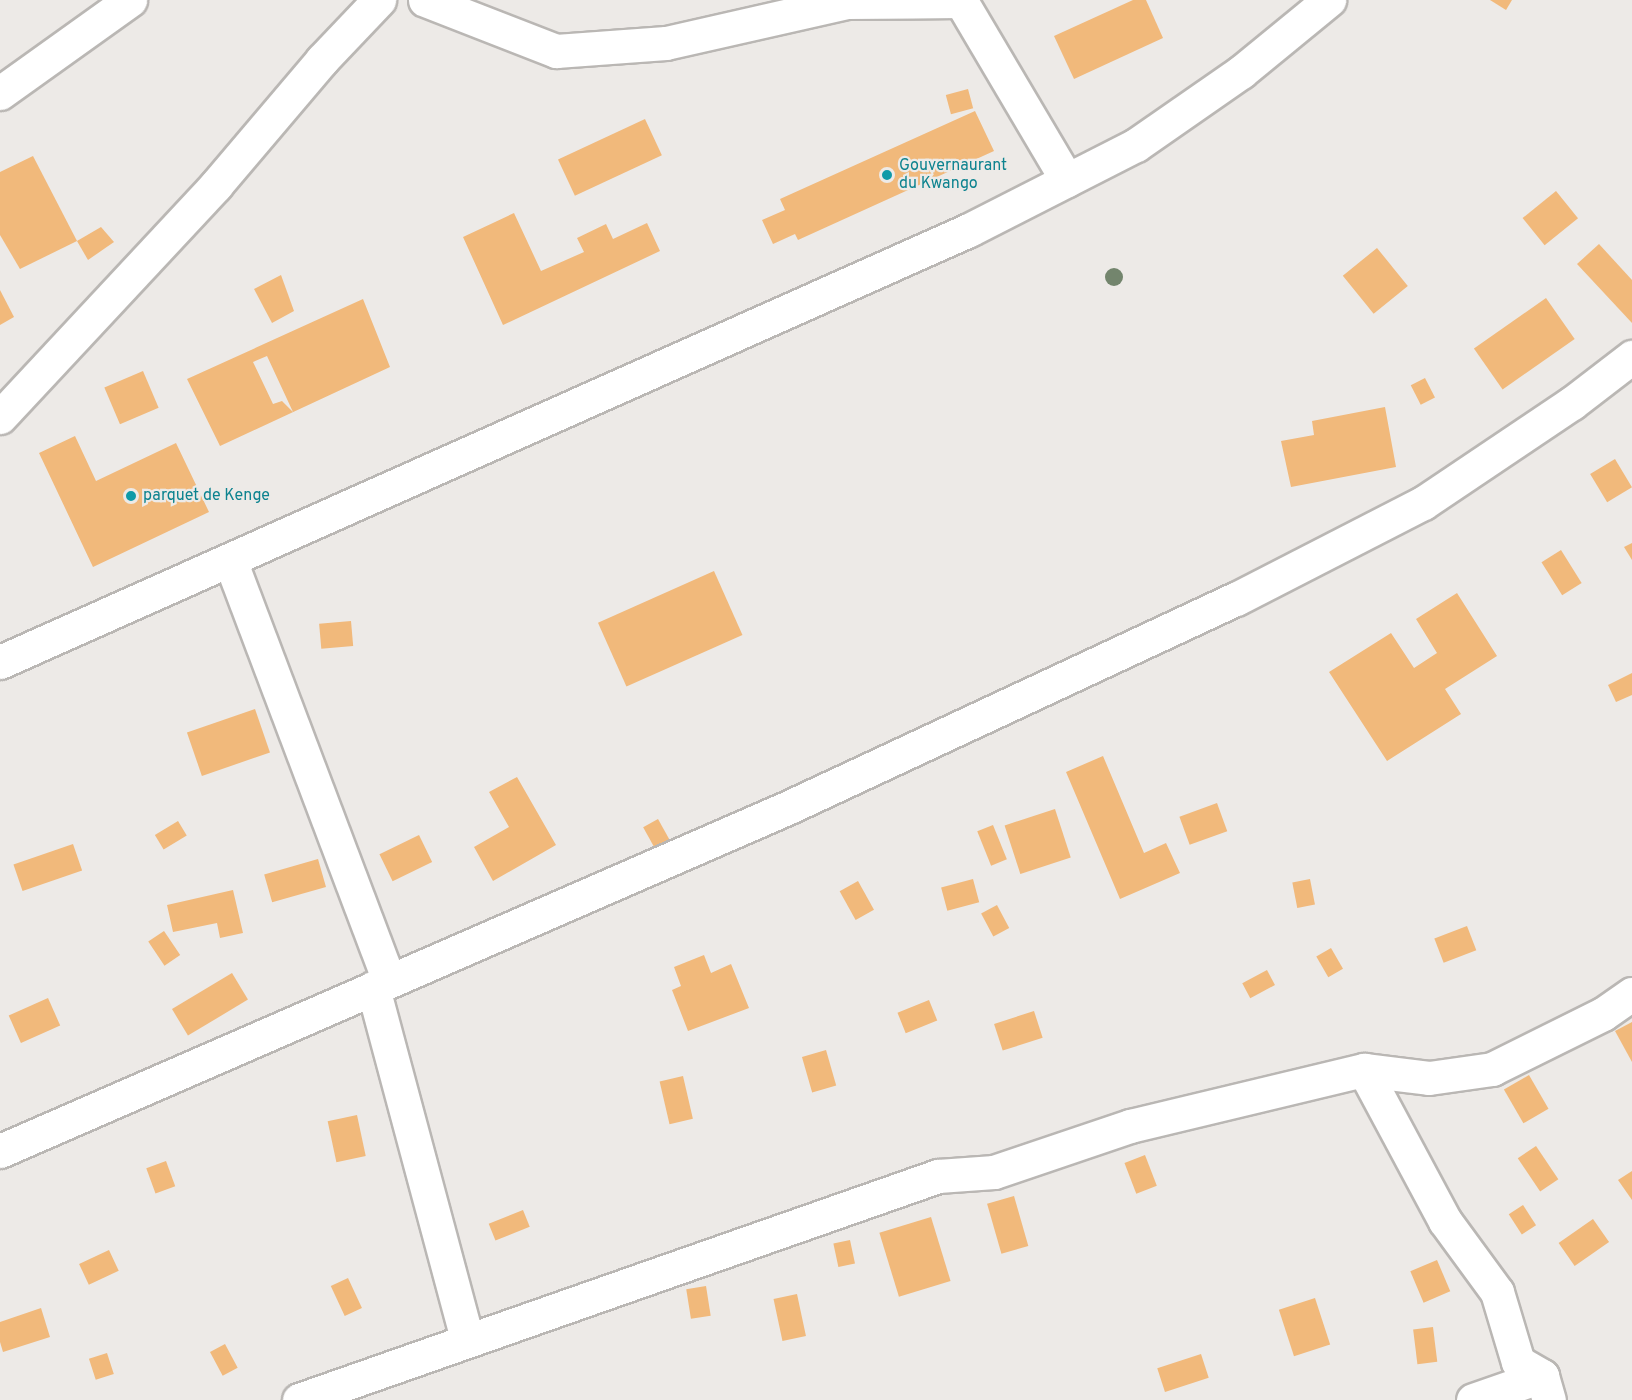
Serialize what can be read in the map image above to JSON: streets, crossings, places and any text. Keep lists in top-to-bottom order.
{
  "places": ["Gouvernaurant du Kwango", "parquet de Kenge"]
}
